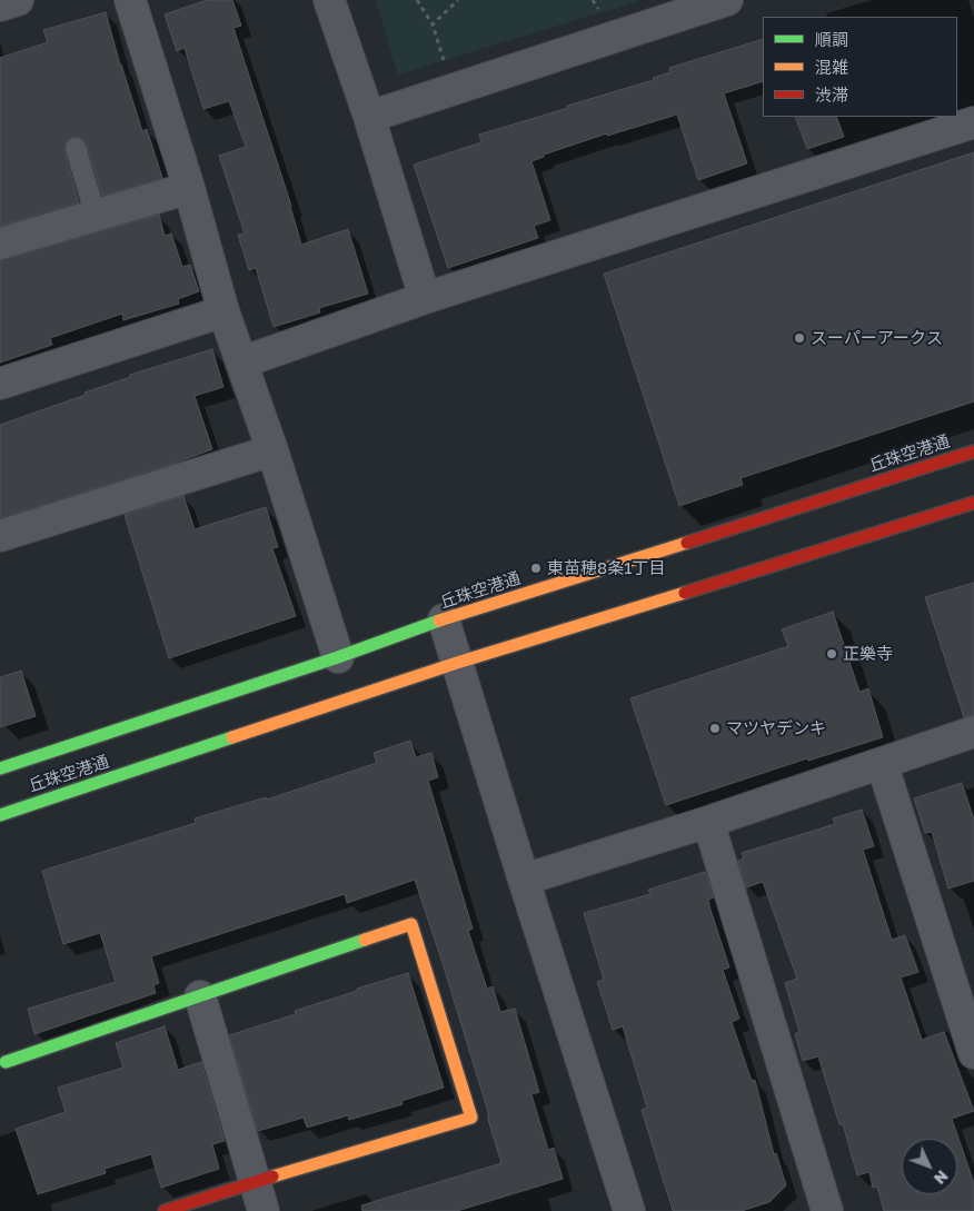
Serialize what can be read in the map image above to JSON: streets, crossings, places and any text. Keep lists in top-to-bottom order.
{
  "streets": {
    "main road": ["丘珠空港通"]
  },
  "places": [
    "スーパーアークス",
    "東苗穂8条1丁目",
    "正樂寺",
    "マツヤデンキ"
  ],
  "legend": ["順調", "混雑", "渋滞"],
  "north": "bottom right"
}
